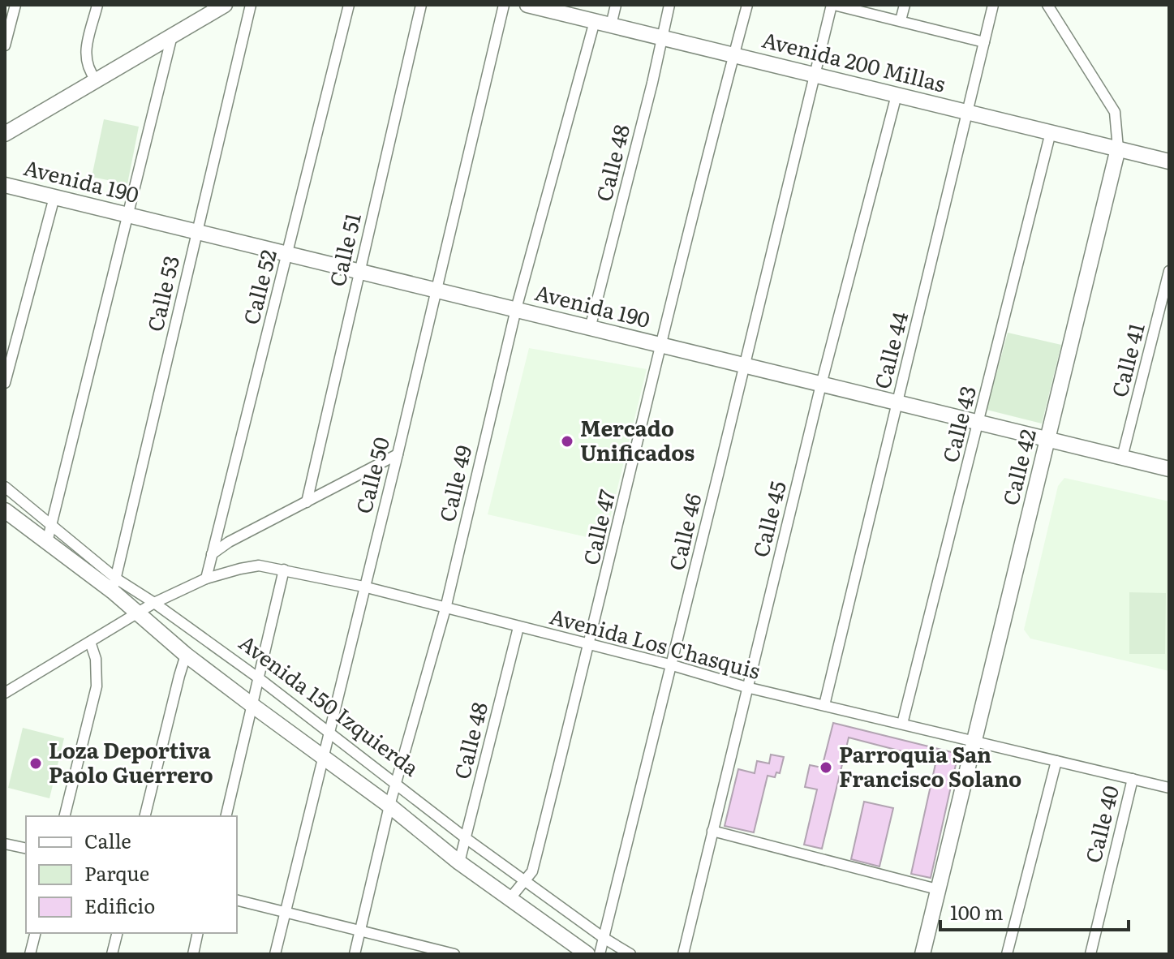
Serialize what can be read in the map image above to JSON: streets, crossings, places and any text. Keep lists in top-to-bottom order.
{
  "streets": {
    "street": [
      "Avenida 200 Millas",
      "Calle 48",
      "Avenida 190",
      "Calle 51",
      "Calle 52",
      "Calle 53",
      "Calle 44",
      "Calle 41",
      "Calle 43",
      "Calle 42",
      "Calle 50",
      "Calle 49",
      "Calle 45",
      "Calle 47",
      "Calle 46",
      "Avenida Los Chasquis",
      "Avenida 150 Izquierda",
      "Calle 40"
    ]
  },
  "crossings": [
    ["Avenida 200 Millas", "Calle 48"],
    ["Avenida 200 Millas", "Calle 44"],
    ["Avenida 200 Millas", "Calle 43"],
    ["Avenida 200 Millas", "Calle 42"],
    ["Avenida 200 Millas", "Calle 49"],
    ["Avenida 200 Millas", "Calle 45"],
    ["Avenida 200 Millas", "Calle 47"],
    ["Avenida 200 Millas", "Calle 46"],
    ["Calle 48", "Avenida 190"],
    ["Calle 48", "Avenida Los Chasquis"],
    ["Calle 48", "Avenida 150 Izquierda"],
    ["Avenida 190", "Calle 51"],
    ["Avenida 190", "Calle 52"],
    ["Avenida 190", "Calle 53"],
    ["Avenida 190", "Calle 44"],
    ["Avenida 190", "Calle 41"],
    ["Avenida 190", "Calle 43"],
    ["Avenida 190", "Calle 42"],
    ["Avenida 190", "Calle 50"],
    ["Avenida 190", "Calle 49"],
    ["Avenida 190", "Calle 45"],
    ["Avenida 190", "Calle 47"],
    ["Avenida 190", "Calle 46"],
    ["Calle 52", "Avenida Los Chasquis"],
    ["Calle 53", "Avenida 150 Izquierda"],
    ["Calle 44", "Avenida Los Chasquis"],
    ["Calle 43", "Avenida Los Chasquis"],
    ["Calle 42", "Avenida Los Chasquis"],
    ["Calle 50", "Avenida Los Chasquis"],
    ["Calle 50", "Avenida 150 Izquierda"],
    ["Calle 49", "Avenida Los Chasquis"],
    ["Calle 49", "Avenida 150 Izquierda"],
    ["Calle 45", "Avenida Los Chasquis"],
    ["Calle 47", "Avenida Los Chasquis"],
    ["Calle 47", "Avenida 150 Izquierda"],
    ["Calle 46", "Avenida Los Chasquis"],
    ["Calle 46", "Avenida 150 Izquierda"],
    ["Avenida Los Chasquis", "Avenida 150 Izquierda"],
    ["Avenida Los Chasquis", "Calle 40"]
  ],
  "places": ["Mercado Unificados", "Loza Deportiva Paolo Guerrero", "Parroquia San Francisco Solano"],
  "legend": ["Calle", "Parque", "Edificio"],
  "scale_bar": "100 m"
}
